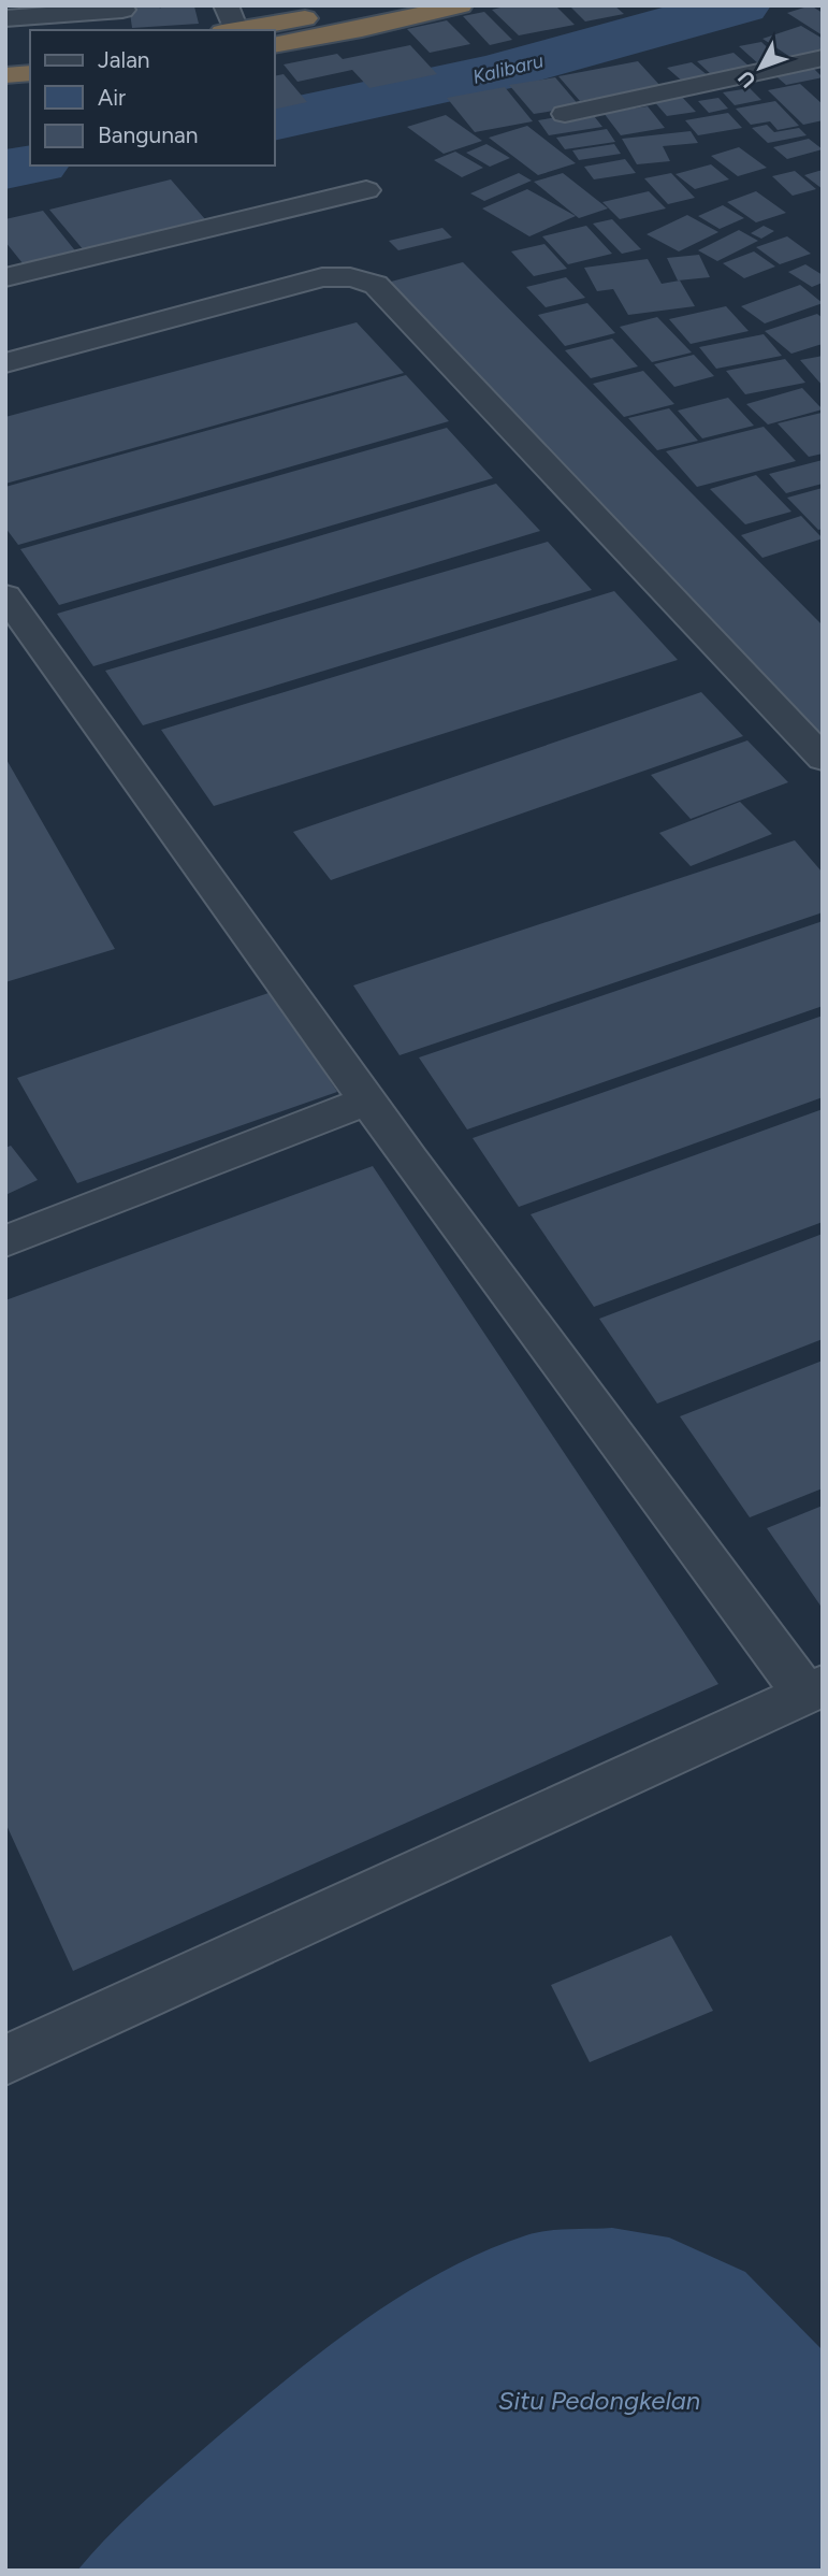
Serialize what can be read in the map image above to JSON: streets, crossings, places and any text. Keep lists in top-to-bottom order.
{
  "water": ["Kalibaru", "Situ Pedongkelan"],
  "legend": ["Jalan", "Air", "Bangunan"],
  "north": "bottom left"
}
